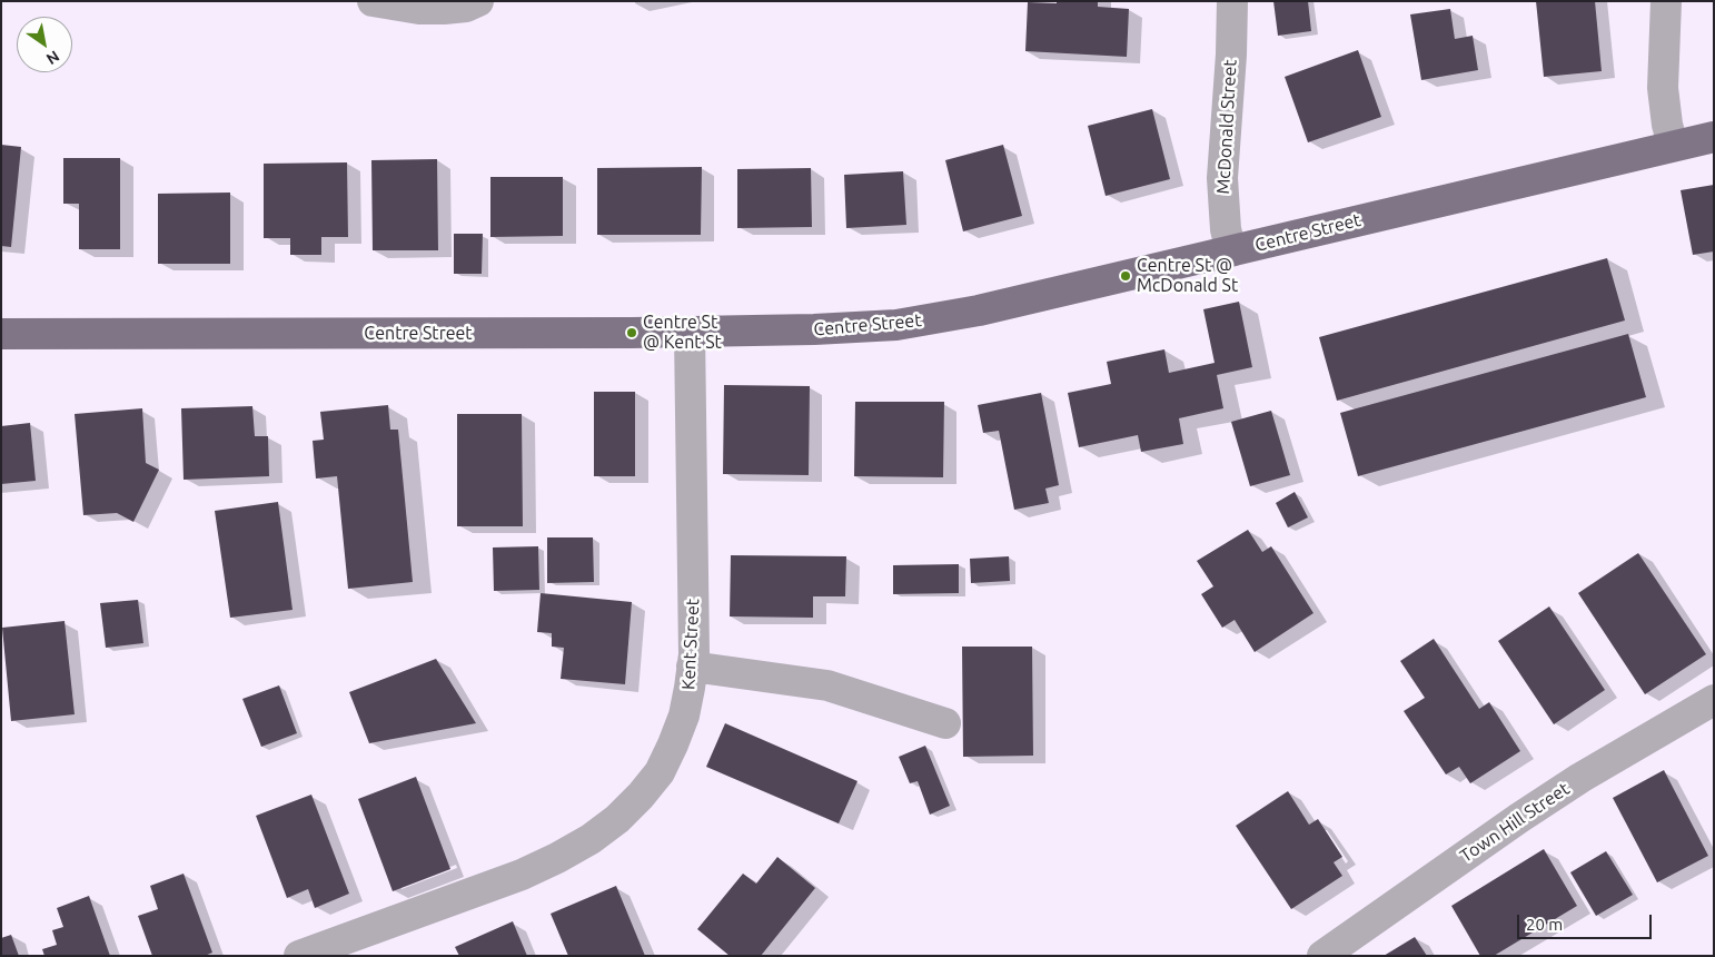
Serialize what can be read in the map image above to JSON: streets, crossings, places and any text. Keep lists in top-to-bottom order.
{
  "streets": {
    "main road": ["Centre Street"],
    "street": ["McDonald Street", "Kent Street", "Town Hill Street"]
  },
  "crossings": [
    ["McDonald Street", "Centre Street"],
    ["Centre Street", "Kent Street"]
  ],
  "places": ["Centre St @ McDonald St", "Centre St @ Kent St"],
  "scale_bar": "20 m",
  "north": "bottom right"
}
